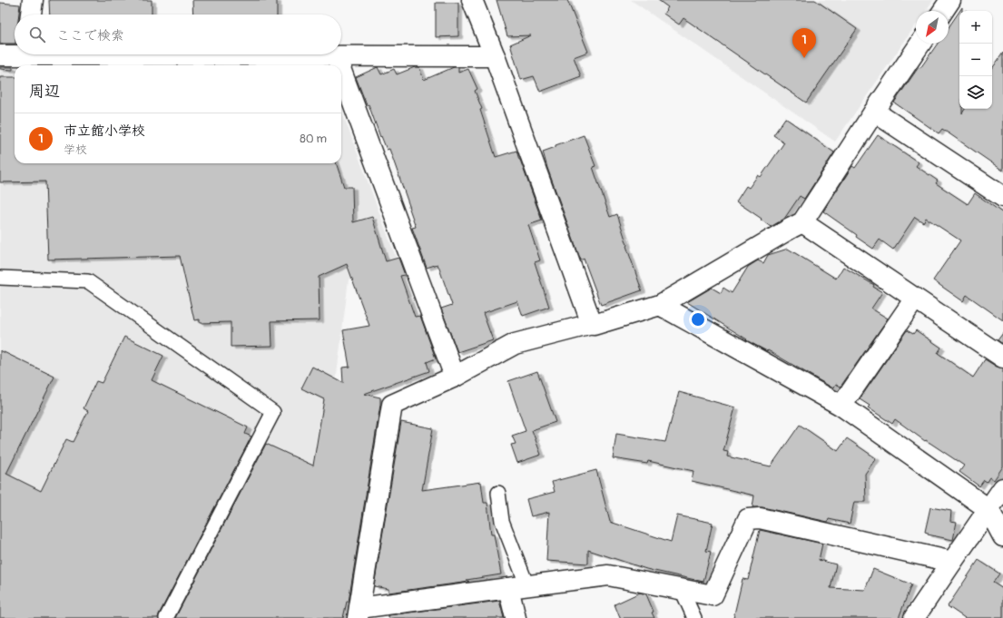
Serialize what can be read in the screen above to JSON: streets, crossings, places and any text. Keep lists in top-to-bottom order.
{
  "north": "bottom left",
  "page": {
    "map_buttons": ["+", "−"],
    "search": "ここで検索",
    "pins": "1",
    "heading": "周辺",
    "list": [
      {
        "mark": "1",
        "name": "市立館小学校",
        "note": "学校",
        "value": "80 m"
      }
    ]
  }
}
